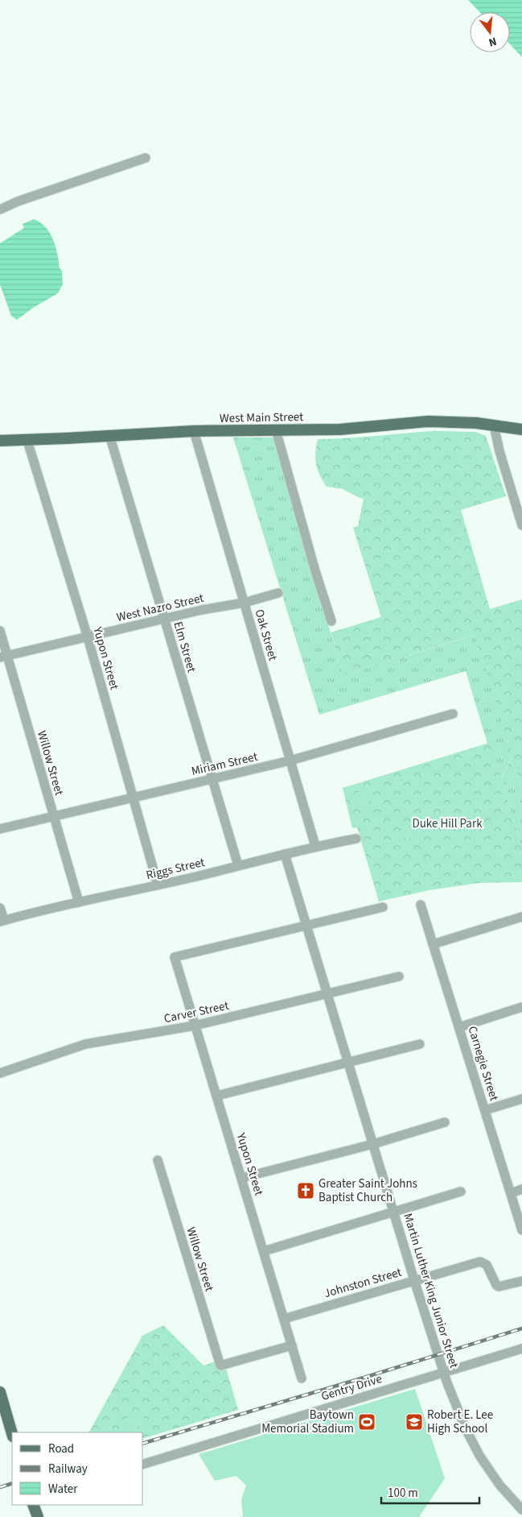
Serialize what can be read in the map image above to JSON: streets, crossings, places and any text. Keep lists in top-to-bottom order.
{
  "streets": {
    "main road": ["West Main Street"],
    "street": [
      "West Nazro Street",
      "Oak Street",
      "Elm Street",
      "Yupon Street",
      "Willow Street",
      "Miriam Street",
      "Riggs Street",
      "Carver Street",
      "Carnegie Street",
      "Johnston Street",
      "Martin Luther King Junior Street",
      "Gentry Drive"
    ]
  },
  "crossings": [
    ["West Main Street", "Oak Street"],
    ["West Main Street", "Elm Street"],
    ["West Main Street", "Yupon Street"],
    ["West Nazro Street", "Oak Street"],
    ["West Nazro Street", "Elm Street"],
    ["West Nazro Street", "Yupon Street"],
    ["West Nazro Street", "Willow Street"],
    ["Oak Street", "Miriam Street"],
    ["Oak Street", "Riggs Street"],
    ["Elm Street", "Miriam Street"],
    ["Elm Street", "Riggs Street"],
    ["Yupon Street", "Willow Street"],
    ["Yupon Street", "Miriam Street"],
    ["Yupon Street", "Riggs Street"],
    ["Yupon Street", "Carver Street"],
    ["Yupon Street", "Johnston Street"],
    ["Yupon Street", "Martin Luther King Junior Street"],
    ["Willow Street", "Miriam Street"],
    ["Willow Street", "Riggs Street"],
    ["Riggs Street", "Martin Luther King Junior Street"],
    ["Carver Street", "Martin Luther King Junior Street"],
    ["Johnston Street", "Martin Luther King Junior Street"],
    ["Martin Luther King Junior Street", "Gentry Drive"]
  ],
  "parks": ["Duke Hill Park"],
  "places": {
    "church": ["Greater Saint Johns Baptist Church"],
    "sports": ["Baytown Memorial Stadium"],
    "school or university": ["Robert E. Lee High School"]
  },
  "legend": ["Road", "Railway", "Water"],
  "scale_bar": "100 m",
  "north": "bottom"
}
